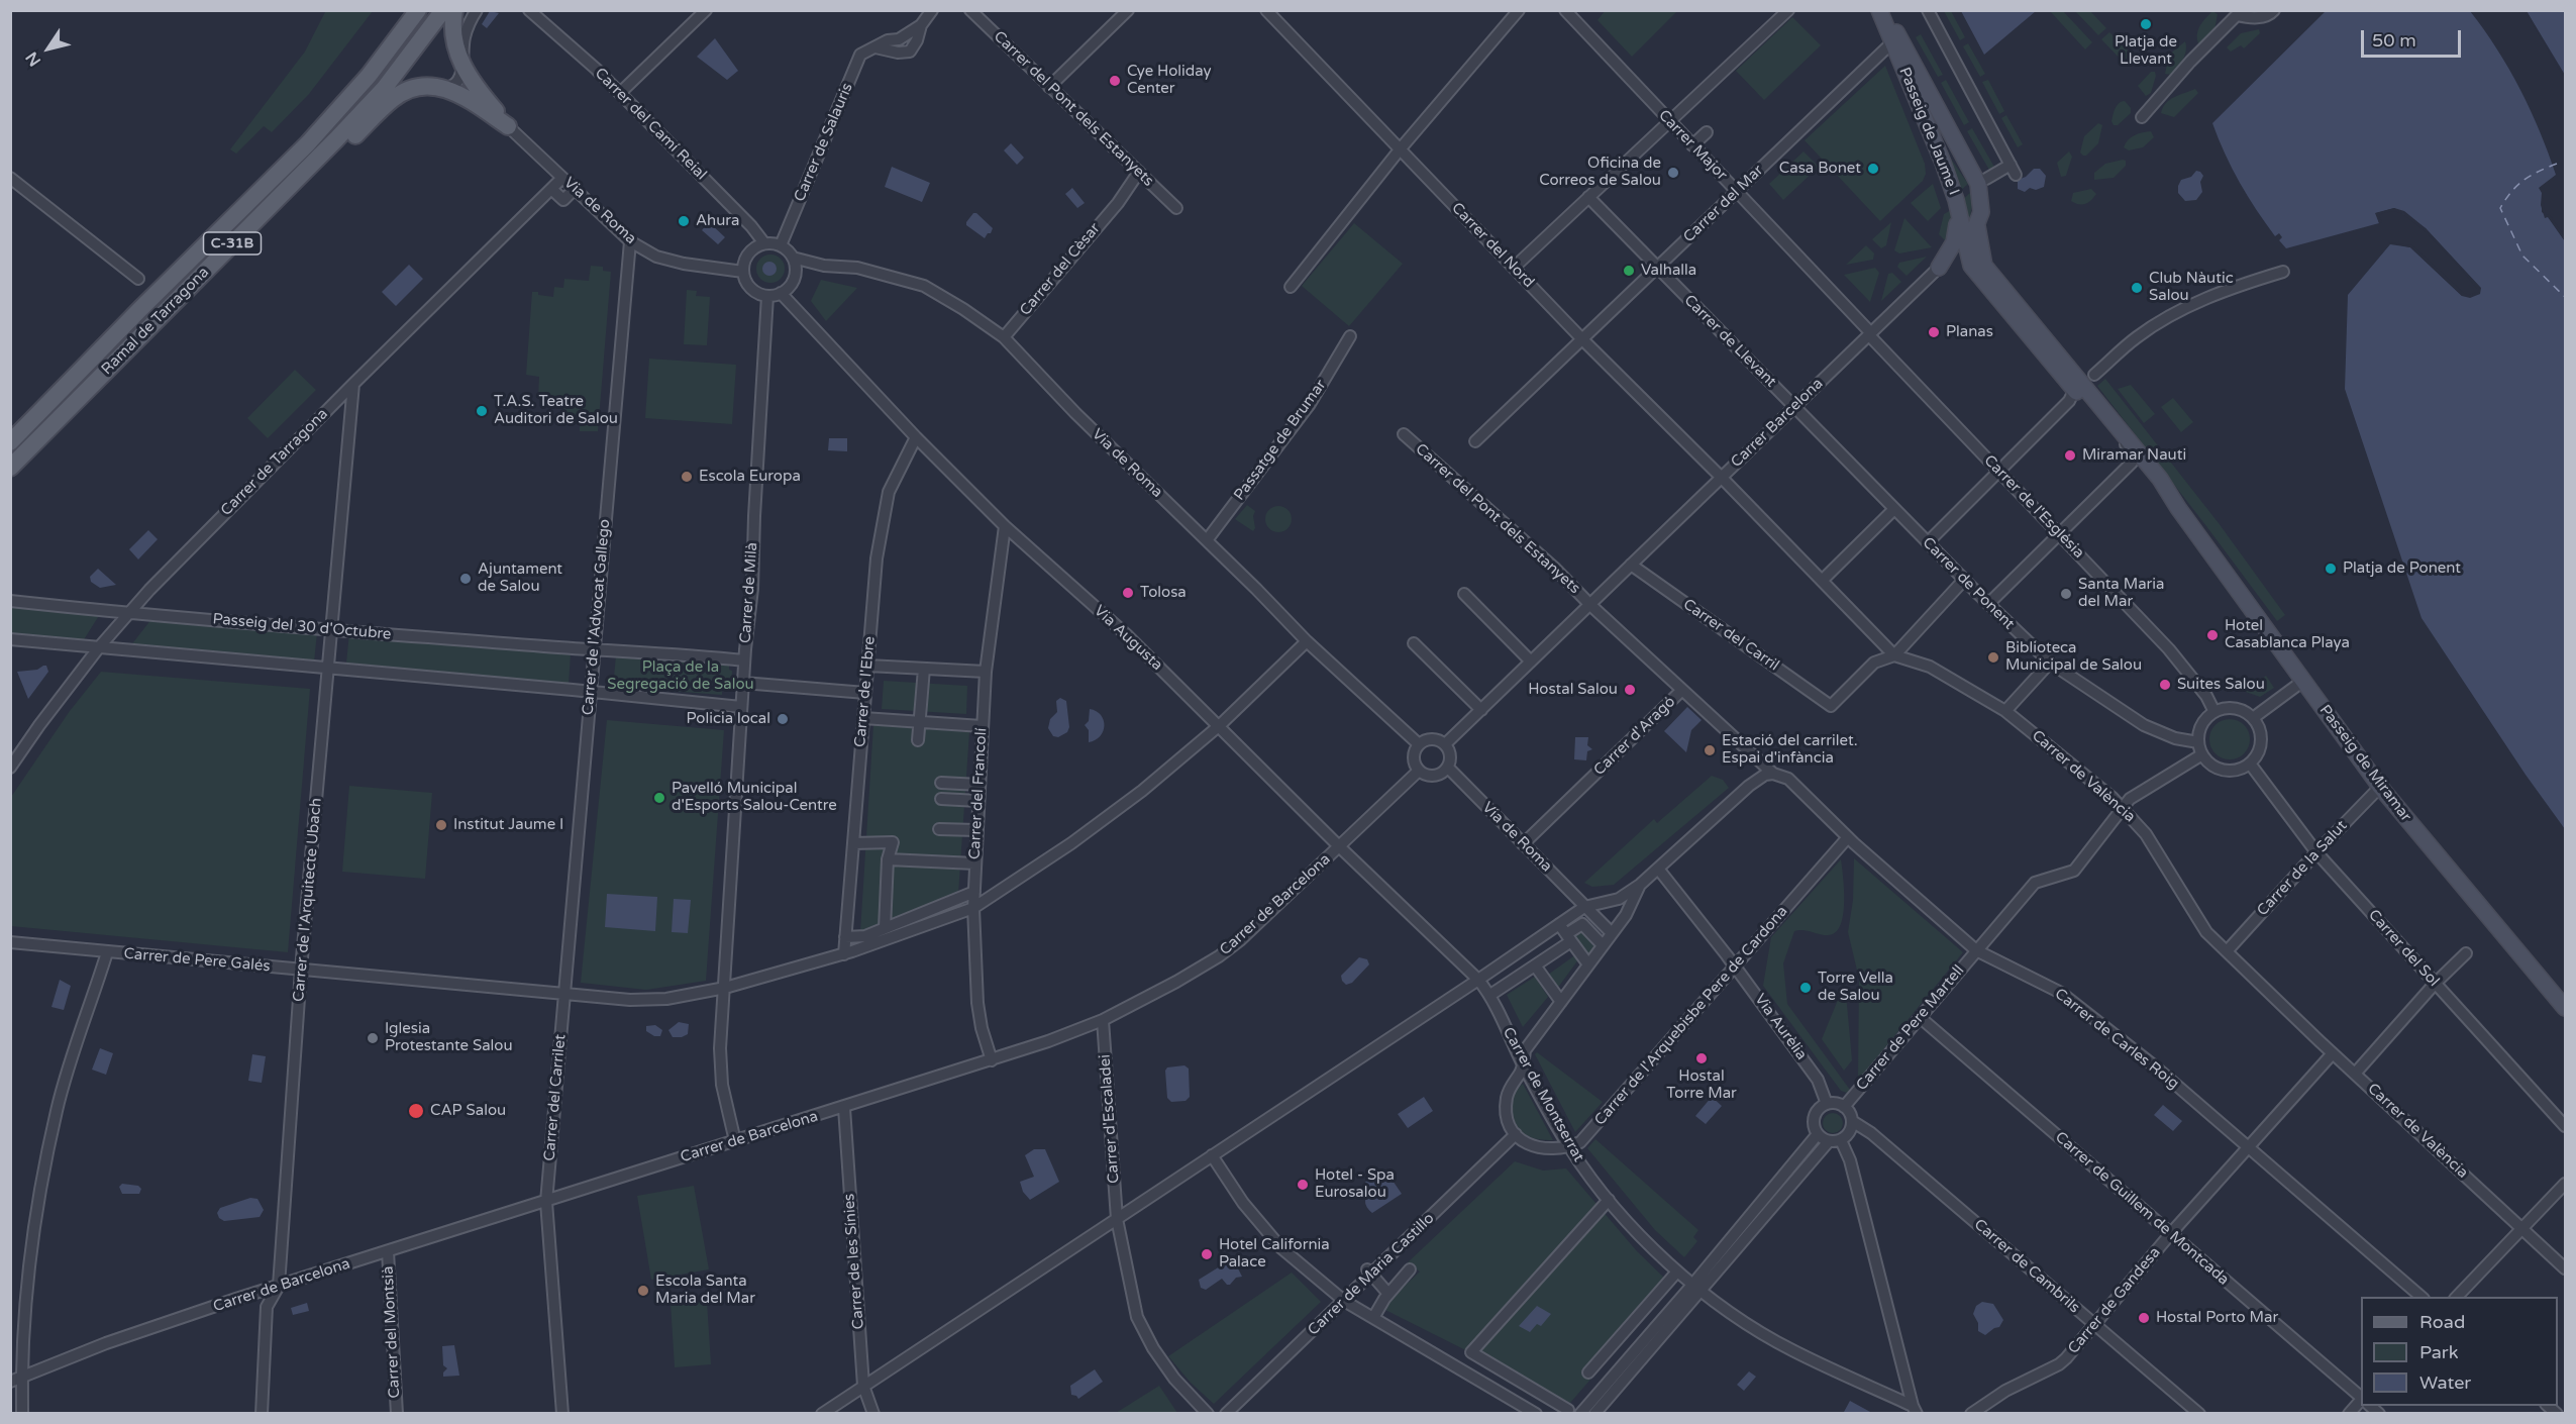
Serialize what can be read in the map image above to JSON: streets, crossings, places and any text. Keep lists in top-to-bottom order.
{
  "streets": {
    "main road": ["C-31B", "Ramal de Tarragona"],
    "street": [
      "Carrer del Pont dels Estanyets",
      "Carrer del Camí Reial",
      "Passeig de Jaume I",
      "Carrer de Salauris",
      "Carrer Major",
      "Carrer del Mar",
      "Via de Roma",
      "Carrer del Nord",
      "Carrer del Cèsar",
      "Carrer de Llevant",
      "Carrer Barcelona",
      "Passatge de Brumar",
      "Carrer de Tarragona",
      "Carrer de l'Església",
      "Carrer de Ponent",
      "Carrer de Milà",
      "Carrer de l'Advocat Gallego",
      "Passeig del 30 d'Octubre",
      "Carrer del Carril",
      "Via Augusta",
      "Carrer de l'Ebre",
      "Carrer d'Aragó",
      "Passeig de Miramar",
      "Carrer de València",
      "Carrer del Francolí",
      "Carrer de la Salut",
      "Carrer de l'Arquitecte Ubach",
      "Carrer de Barcelona",
      "Carrer del Sol",
      "Carrer de Pere Galés",
      "Carrer de l'Arquebisbe Pere de Cardona",
      "Via Aurèlia",
      "Carrer de Pere Martell",
      "Carrer de Carles Roig",
      "Carrer de Montserrat",
      "Carrer del Carrilet",
      "Carrer d'Escaladei",
      "Carrer de Guillem de Montcada",
      "Carrer de les Sínies",
      "Carrer de Cambrils",
      "Carrer de Maria Castillo",
      "Carrer de Gandesa",
      "Carrer del Montsià"
    ]
  },
  "crossings": [
    ["Carrer del Pont dels Estanyets", "Carrer del Cèsar"],
    ["Carrer del Pont dels Estanyets", "Carrer Barcelona"],
    ["Carrer del Pont dels Estanyets", "Carrer d'Aragó"],
    ["Carrer del Camí Reial", "Carrer de Salauris"],
    ["Carrer del Camí Reial", "Via de Roma"],
    ["Carrer del Camí Reial", "Carrer de Milà"],
    ["Carrer del Camí Reial", "Via Augusta"],
    ["Passeig de Jaume I", "Carrer del Mar"],
    ["Passeig de Jaume I", "Carrer Barcelona"],
    ["Passeig de Jaume I", "Passeig de Miramar"],
    ["Carrer de Salauris", "Via de Roma"],
    ["Carrer de Salauris", "Carrer de Milà"],
    ["Carrer de Salauris", "Via Augusta"],
    ["Carrer Major", "Carrer del Mar"],
    ["Carrer Major", "Carrer Barcelona"],
    ["Carrer Major", "Carrer de l'Església"],
    ["Carrer del Mar", "Carrer del Nord"],
    ["Carrer del Mar", "Carrer de Llevant"],
    ["Via de Roma", "Carrer del Cèsar"],
    ["Via de Roma", "Passatge de Brumar"],
    ["Via de Roma", "Carrer de Tarragona"],
    ["Via de Roma", "Carrer de Milà"],
    ["Via de Roma", "Carrer de l'Advocat Gallego"],
    ["Via de Roma", "Via Augusta"],
    ["Via de Roma", "Carrer d'Aragó"],
    ["Via de Roma", "Carrer de Barcelona"],
    ["Via de Roma", "Carrer de Pere Galés"],
    ["C-31B", "Ramal de Tarragona"],
    ["Carrer del Nord", "Carrer Barcelona"],
    ["Carrer del Nord", "Carrer de València"],
    ["Carrer de Llevant", "Carrer Barcelona"],
    ["Carrer de Llevant", "Carrer de Ponent"],
    ["Carrer Barcelona", "Carrer de l'Església"],
    ["Carrer Barcelona", "Carrer de Ponent"],
    ["Carrer Barcelona", "Carrer del Carril"],
    ["Carrer Barcelona", "Carrer d'Aragó"],
    ["Carrer Barcelona", "Passeig de Miramar"],
    ["Carrer Barcelona", "Carrer de València"],
    ["Carrer de Tarragona", "Passeig del 30 d'Octubre"],
    ["Carrer de Tarragona", "Carrer de l'Arquitecte Ubach"],
    ["Carrer de l'Església", "Carrer de Ponent"],
    ["Carrer de l'Església", "Carrer del Sol"],
    ["Carrer de Ponent", "Carrer del Sol"],
    ["Carrer de Milà", "Via Augusta"],
    ["Carrer de Milà", "Carrer de Barcelona"],
    ["Carrer de Milà", "Carrer de Pere Galés"],
    ["Carrer de l'Advocat Gallego", "Passeig del 30 d'Octubre"],
    ["Carrer de l'Advocat Gallego", "Carrer de Pere Galés"],
    ["Carrer de l'Advocat Gallego", "Carrer del Carrilet"],
    ["Passeig del 30 d'Octubre", "Carrer de l'Arquitecte Ubach"],
    ["Carrer del Carril", "Carrer de València"],
    ["Via Augusta", "Carrer de l'Ebre"],
    ["Via Augusta", "Carrer del Francolí"],
    ["Via Augusta", "Carrer de Barcelona"],
    ["Via Augusta", "Carrer de Pere Galés"],
    ["Via Augusta", "Carrer de Montserrat"],
    ["Carrer de l'Ebre", "Carrer de Pere Galés"],
    ["Carrer d'Aragó", "Carrer de Carles Roig"],
    ["Passeig de Miramar", "Carrer de la Salut"],
    ["Carrer de València", "Carrer de la Salut"],
    ["Carrer de València", "Carrer de Pere Martell"],
    ["Carrer de València", "Carrer de Gandesa"],
    ["Carrer del Francolí", "Carrer de Barcelona"],
    ["Carrer del Francolí", "Carrer de Pere Galés"],
    ["Carrer de la Salut", "Carrer del Sol"],
    ["Carrer de l'Arquitecte Ubach", "Carrer de Barcelona"],
    ["Carrer de l'Arquitecte Ubach", "Carrer de Pere Galés"],
    ["Carrer de Barcelona", "Carrer del Carrilet"],
    ["Carrer de Barcelona", "Carrer d'Escaladei"],
    ["Carrer de Barcelona", "Carrer de les Sínies"],
    ["Carrer de Barcelona", "Carrer del Montsià"],
    ["Carrer de Pere Galés", "Carrer del Carrilet"],
    ["Carrer de l'Arquebisbe Pere de Cardona", "Via Aurèlia"],
    ["Carrer de l'Arquebisbe Pere de Cardona", "Carrer de Carles Roig"],
    ["Carrer de l'Arquebisbe Pere de Cardona", "Carrer de Montserrat"],
    ["Via Aurèlia", "Carrer de Pere Martell"],
    ["Via Aurèlia", "Carrer de Cambrils"],
    ["Carrer de Pere Martell", "Carrer de Carles Roig"],
    ["Carrer de Pere Martell", "Carrer de Guillem de Montcada"],
    ["Carrer de Pere Martell", "Carrer de Cambrils"],
    ["Carrer de Carles Roig", "Carrer de Gandesa"],
    ["Carrer de Guillem de Montcada", "Carrer de Gandesa"],
    ["Carrer de Cambrils", "Carrer de Gandesa"]
  ],
  "parks": ["Plaça de la Segregació de Salou"],
  "places": [
    "Platja de Llevant",
    "Cye Holiday Center",
    "Casa Bonet",
    "Oficina de Correos de Salou",
    "Ahura",
    "Valhalla",
    "Club Nàutic Salou",
    "Planas",
    "T.A.S. Teatre Auditori de Salou",
    "Miramar Nauti",
    "Escola Europa",
    "Platja de Ponent",
    "Ajuntament de Salou",
    "Tolosa",
    "Santa Maria del Mar",
    "Hotel Casablanca Playa",
    "Biblioteca Municipal de Salou",
    "Suites Salou",
    "Hostal Salou",
    "Policia local",
    "Estació del carrilet. Espai d'infància",
    "Pavelló Municipal d'Esports Salou-Centre",
    "Institut Jaume I",
    "Torre Vella de Salou",
    "Iglesia Protestante Salou",
    "Hostal Torre Mar",
    "CAP Salou",
    "Hotel - Spa Eurosalou",
    "Hotel California Palace",
    "Escola Santa Maria del Mar",
    "Hostal Porto Mar"
  ],
  "legend": ["Road", "Park", "Water"],
  "scale_bar": "50 m",
  "north": "bottom left"
}
